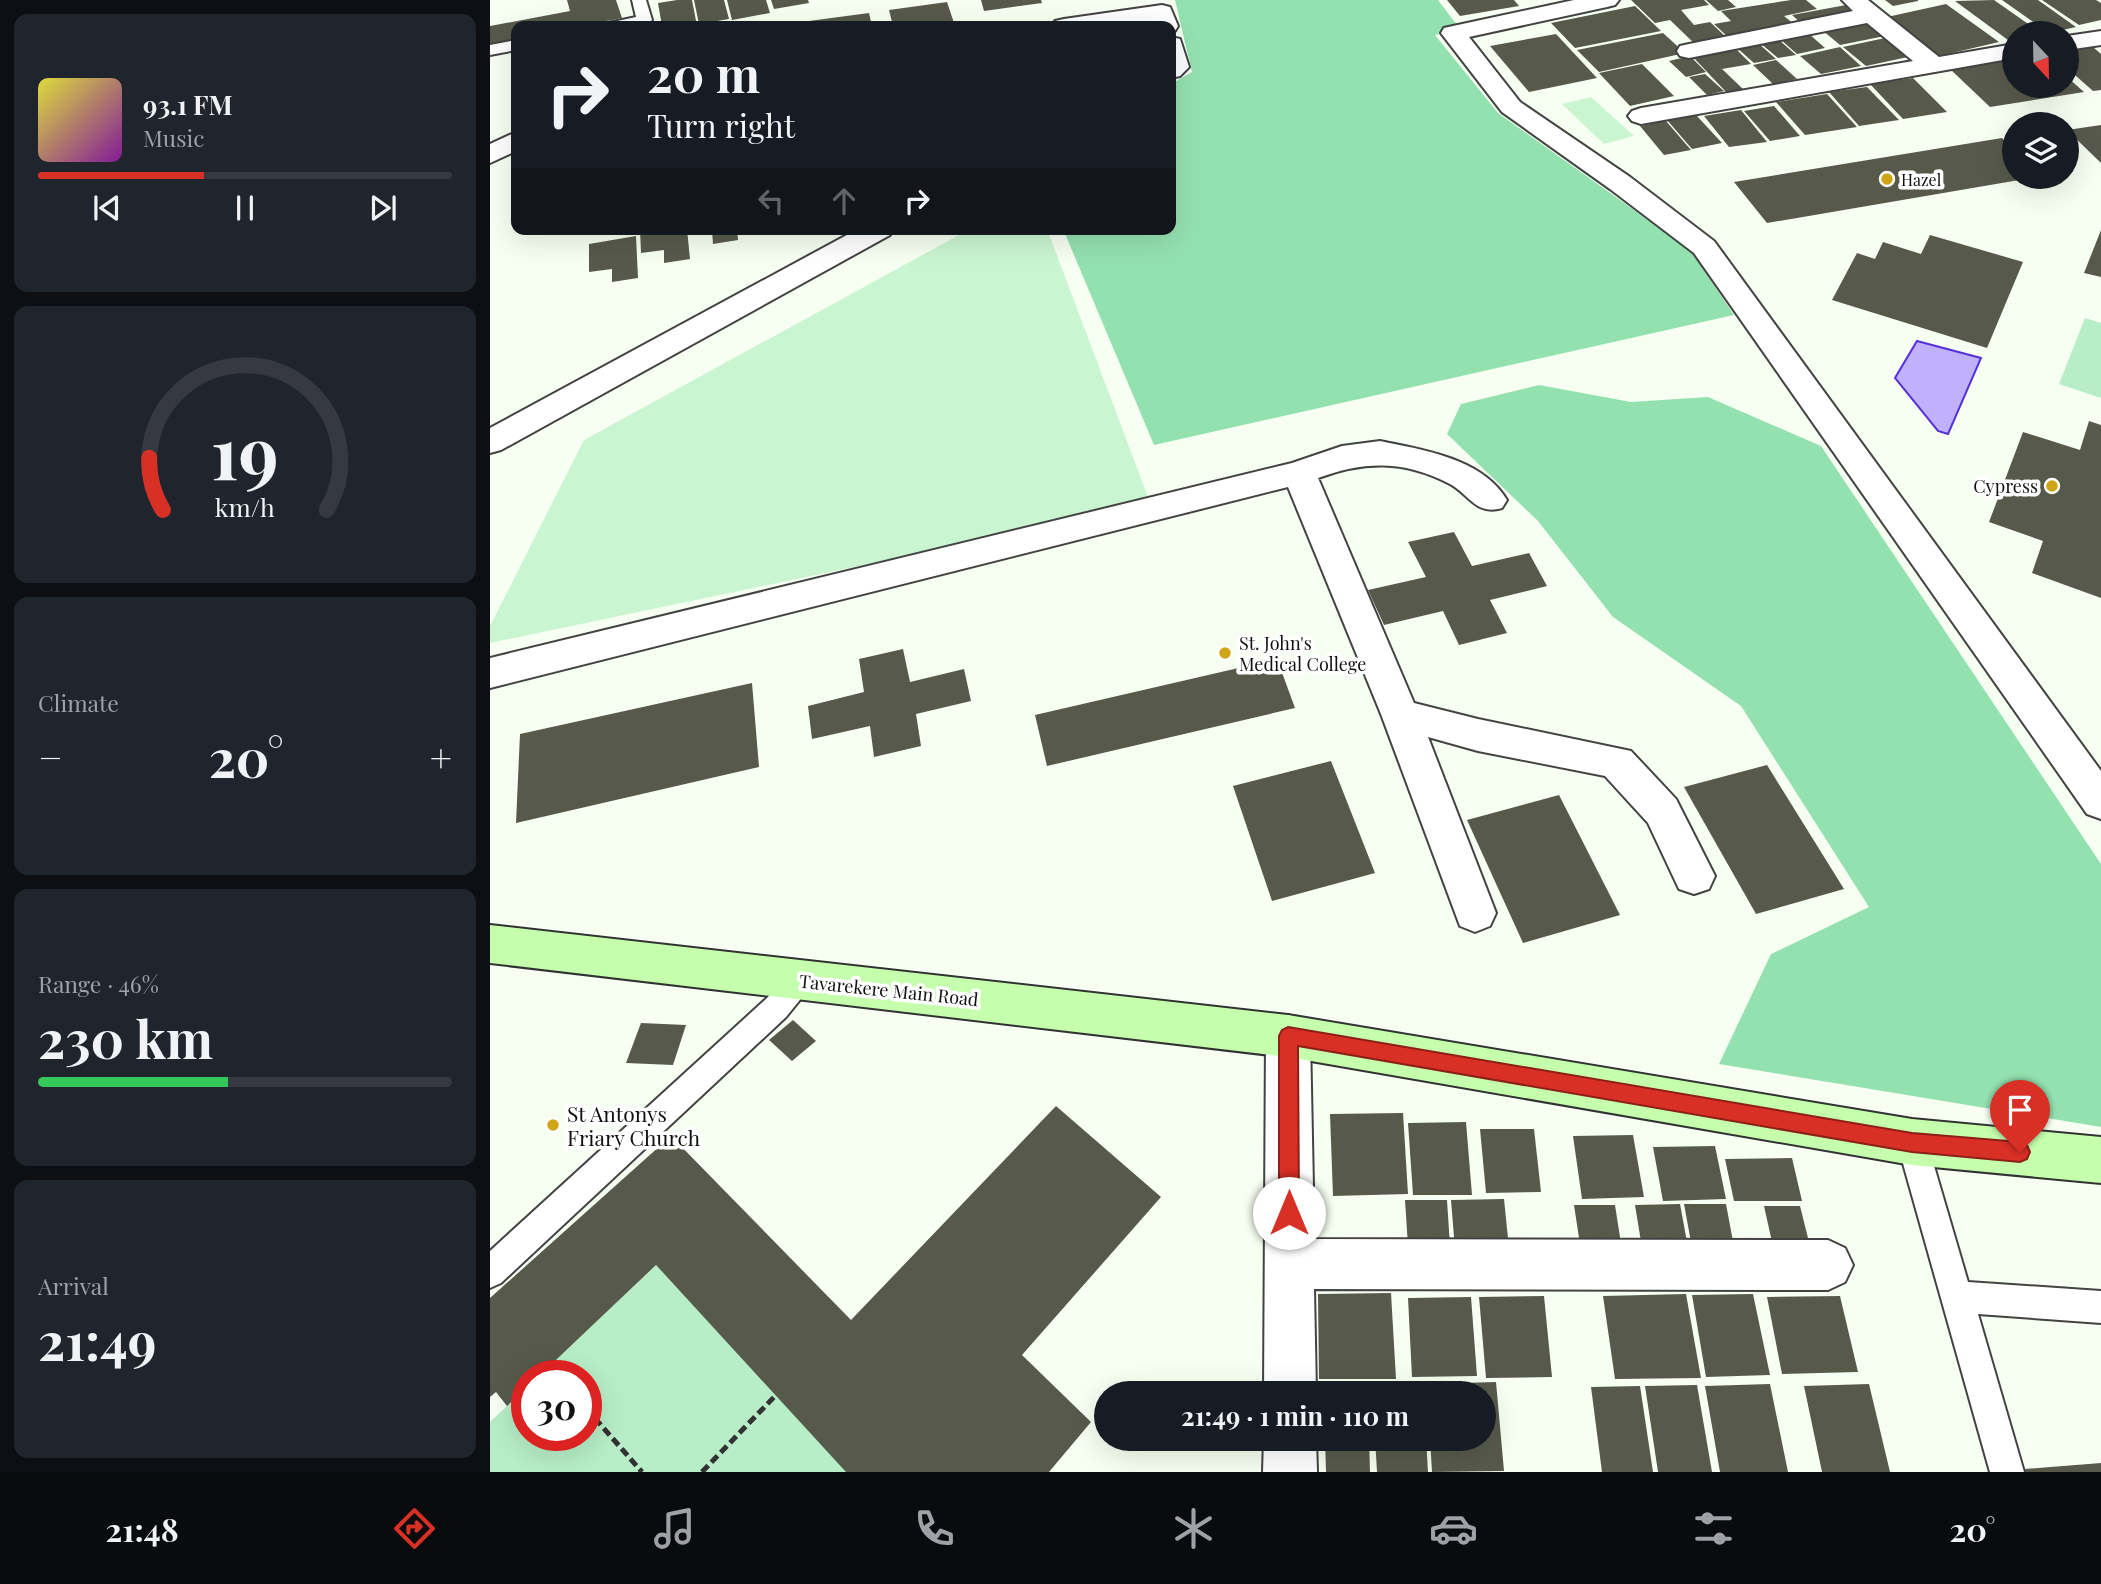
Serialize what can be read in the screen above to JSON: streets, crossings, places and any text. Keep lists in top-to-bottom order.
{
  "streets": {
    "main road": ["Tavarekere Main Road"]
  },
  "places": [
    "Hazel",
    "Cypress",
    "St. John's Medical College",
    "St Antonys Friary Church"
  ],
  "north": "bottom",
  "page": {
    "turn": ["20 m", "Turn right"],
    "song": ["93.1 FM", "Music"],
    "tile": [
      "Climate",
      ["Range · 46%", "230 km"],
      ["Arrival", "21:49"]
    ],
    "heat": ["−", "20°", "+"],
    "limit": "30",
    "trip": "21:49 · 1 min · 110 m",
    "tabs": ["21:48", "20°"],
    "gauge": ["19", "km/h"]
  }
}
